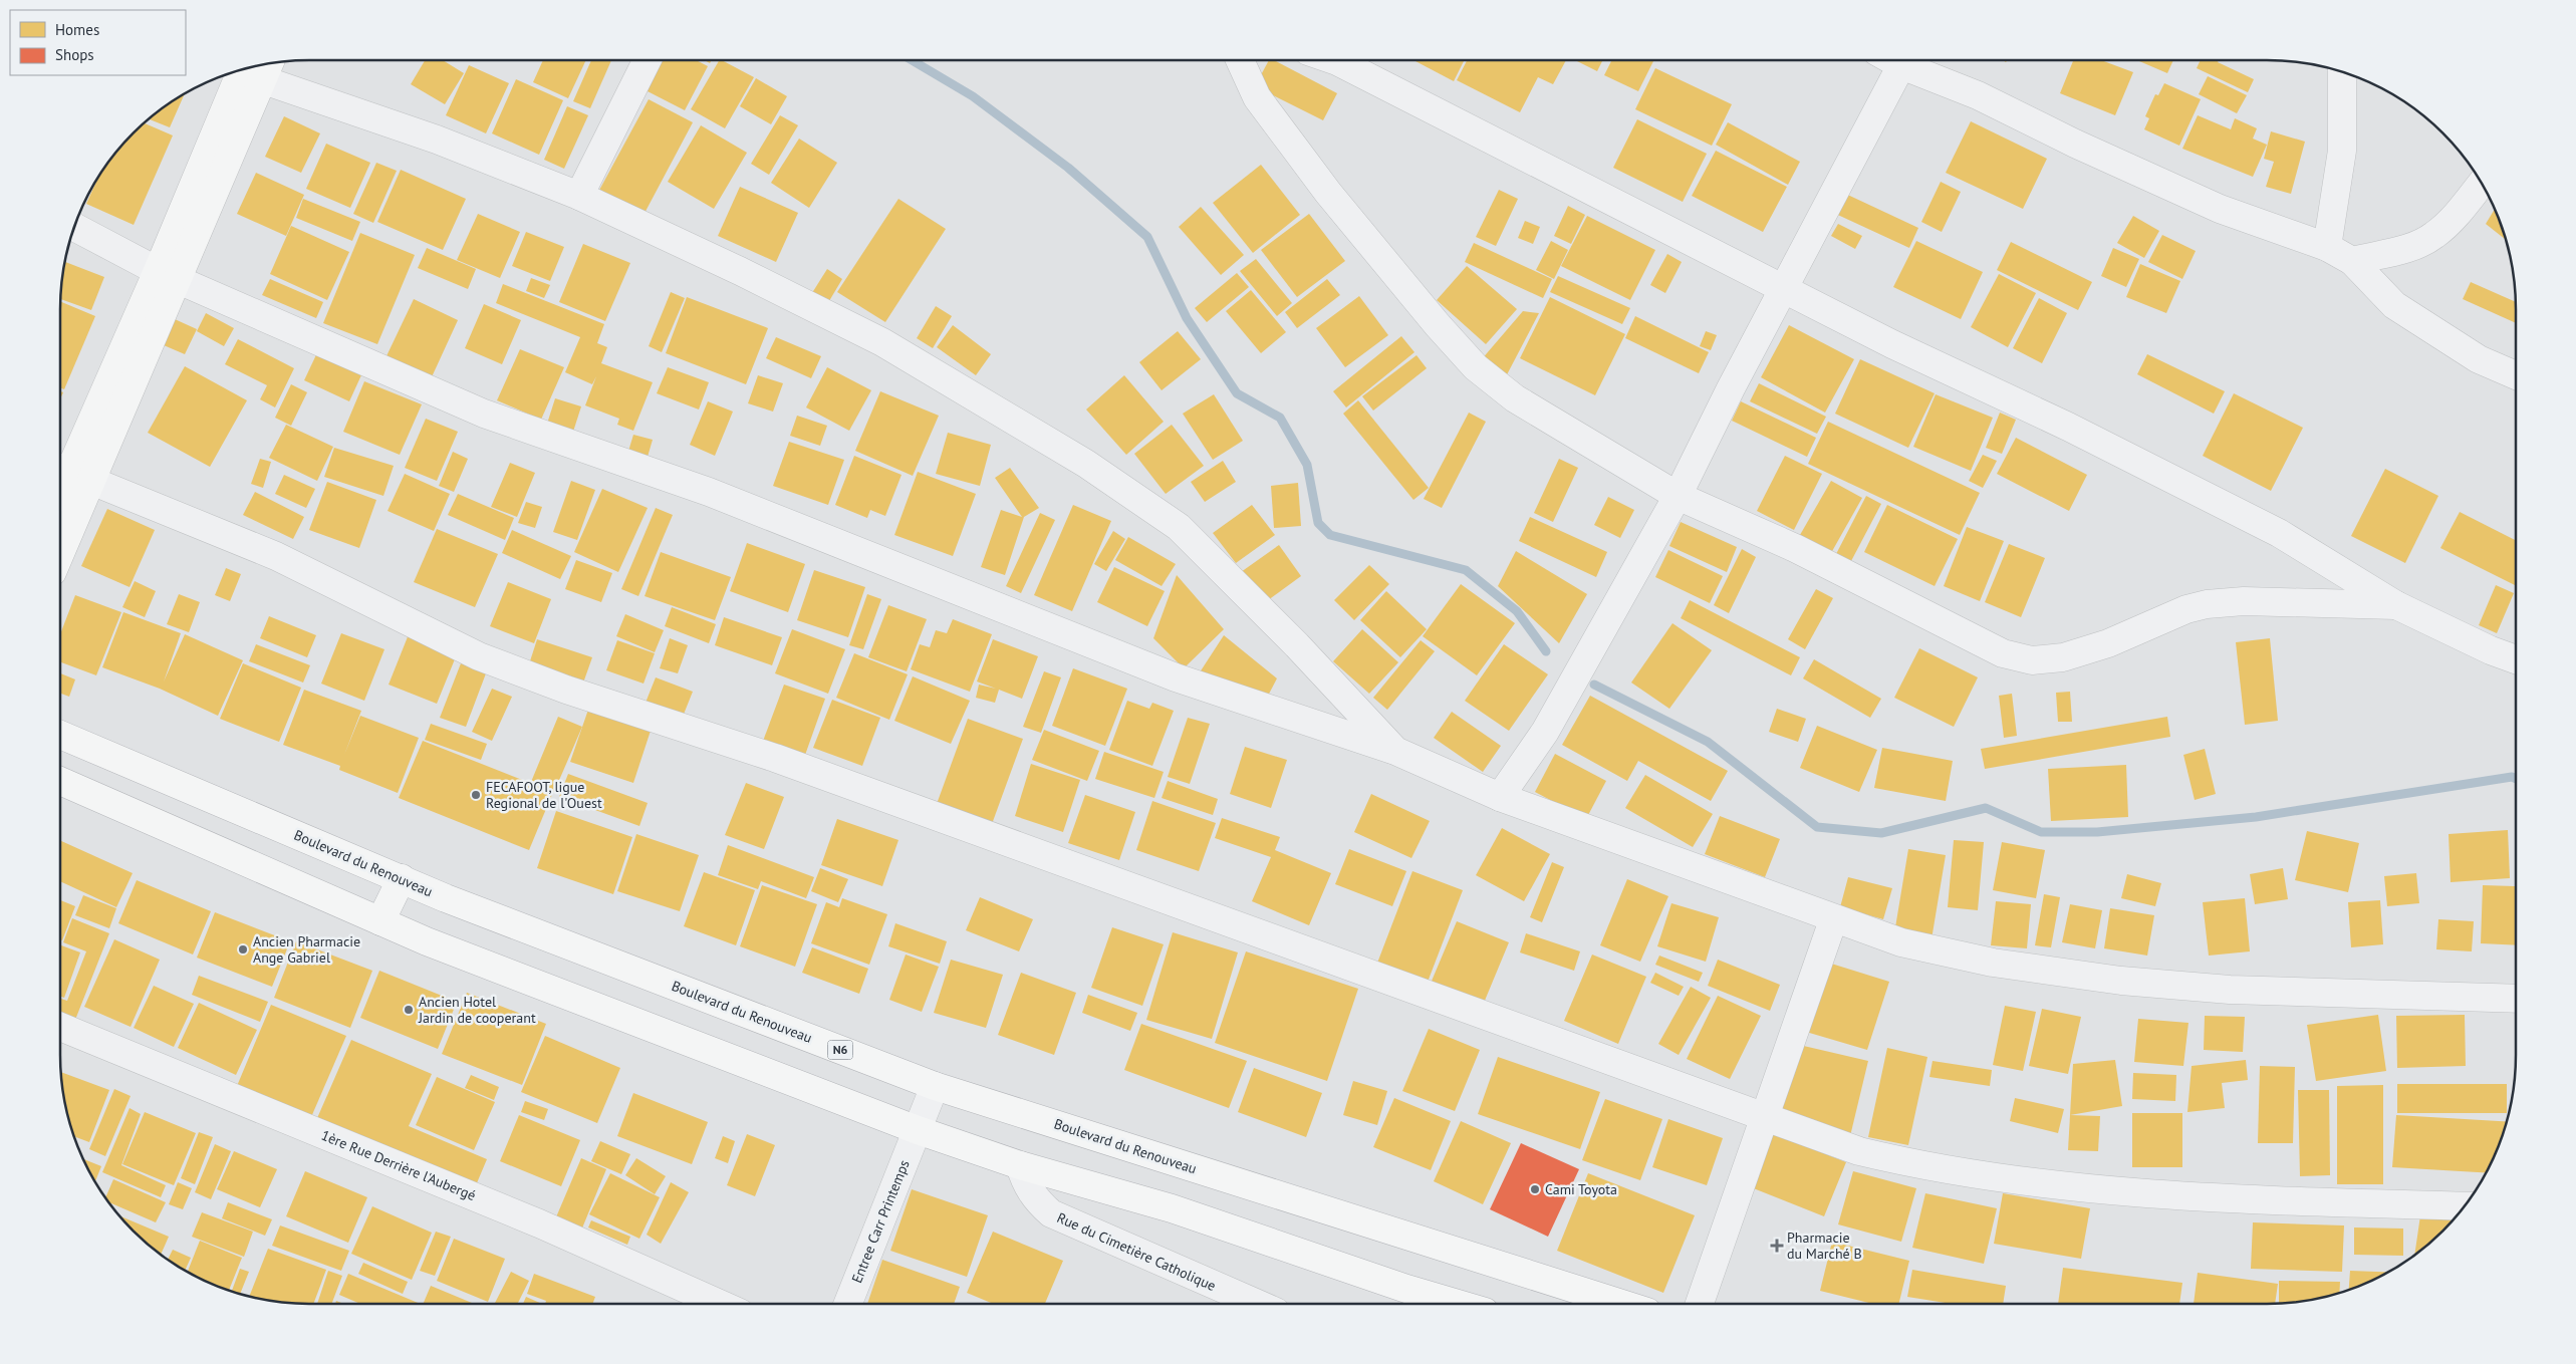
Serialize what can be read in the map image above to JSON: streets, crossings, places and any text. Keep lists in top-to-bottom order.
{
  "streets": {
    "main road": ["Boulevard du Renouveau", "N6"],
    "street": ["1ère Rue Derrière l'Aubergé", "Entree Carr Printemps", "Rue du Cimetière Catholique"]
  },
  "crossings": [
    ["Boulevard du Renouveau", "Entree Carr Printemps"]
  ],
  "places": {
    "other": [
      "FECAFOOT, ligue Regional de l'Ouest",
      "Ancien Pharmacie Ange Gabriel",
      "Ancien Hotel Jardin de cooperant",
      "Cami Toyota"
    ],
    "health": ["Pharmacie du Marché B"]
  },
  "legend": ["Homes", "Shops"]
}
